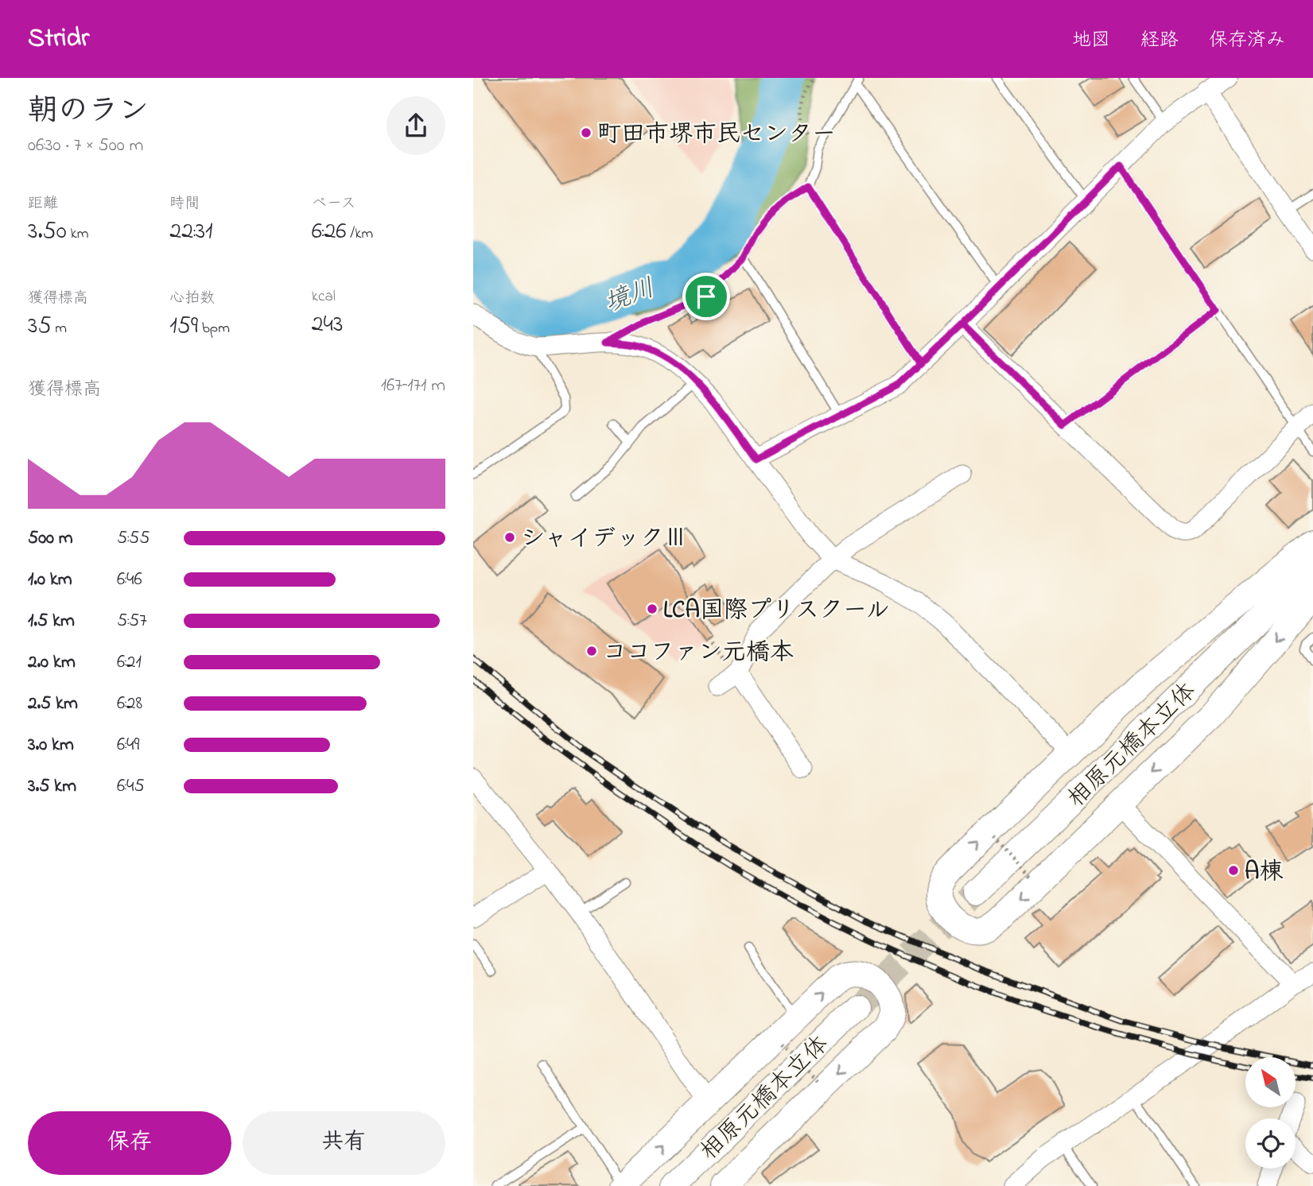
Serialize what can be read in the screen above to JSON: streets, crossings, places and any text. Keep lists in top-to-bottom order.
{
  "streets": {
    "street": ["相原元橋本立体"]
  },
  "water": ["境川"],
  "places": [
    "町田市堺市民センター",
    "シャイデックⅢ",
    "LCA国際プリスクール",
    "ココファン元橋本",
    "A棟"
  ],
  "north": "top left",
  "page": {
    "header": "Stridr",
    "nav": ["地図", "経路", "保存済み"],
    "heading": ["朝のラン", "06:30 · 7 × 500 m"],
    "stats": [
      ["距離", "3.50 km"],
      ["時間", "22:31"],
      ["ペース", "6:26 /km"],
      ["獲得標高", "35 m"],
      ["心拍数", "159 bpm"],
      ["kcal", "243"]
    ],
    "chart": ["獲得標高", "167–171 m"],
    "list": [
      {
        "name": "500 m",
        "note": "5:55"
      },
      {
        "name": "1.0 km",
        "note": "6:46"
      },
      {
        "name": "1.5 km",
        "note": "5:57"
      },
      {
        "name": "2.0 km",
        "note": "6:21"
      },
      {
        "name": "2.5 km",
        "note": "6:28"
      },
      {
        "name": "3.0 km",
        "note": "6:49"
      },
      {
        "name": "3.5 km",
        "note": "6:45"
      }
    ],
    "buttons": ["保存", "共有"]
  }
}
